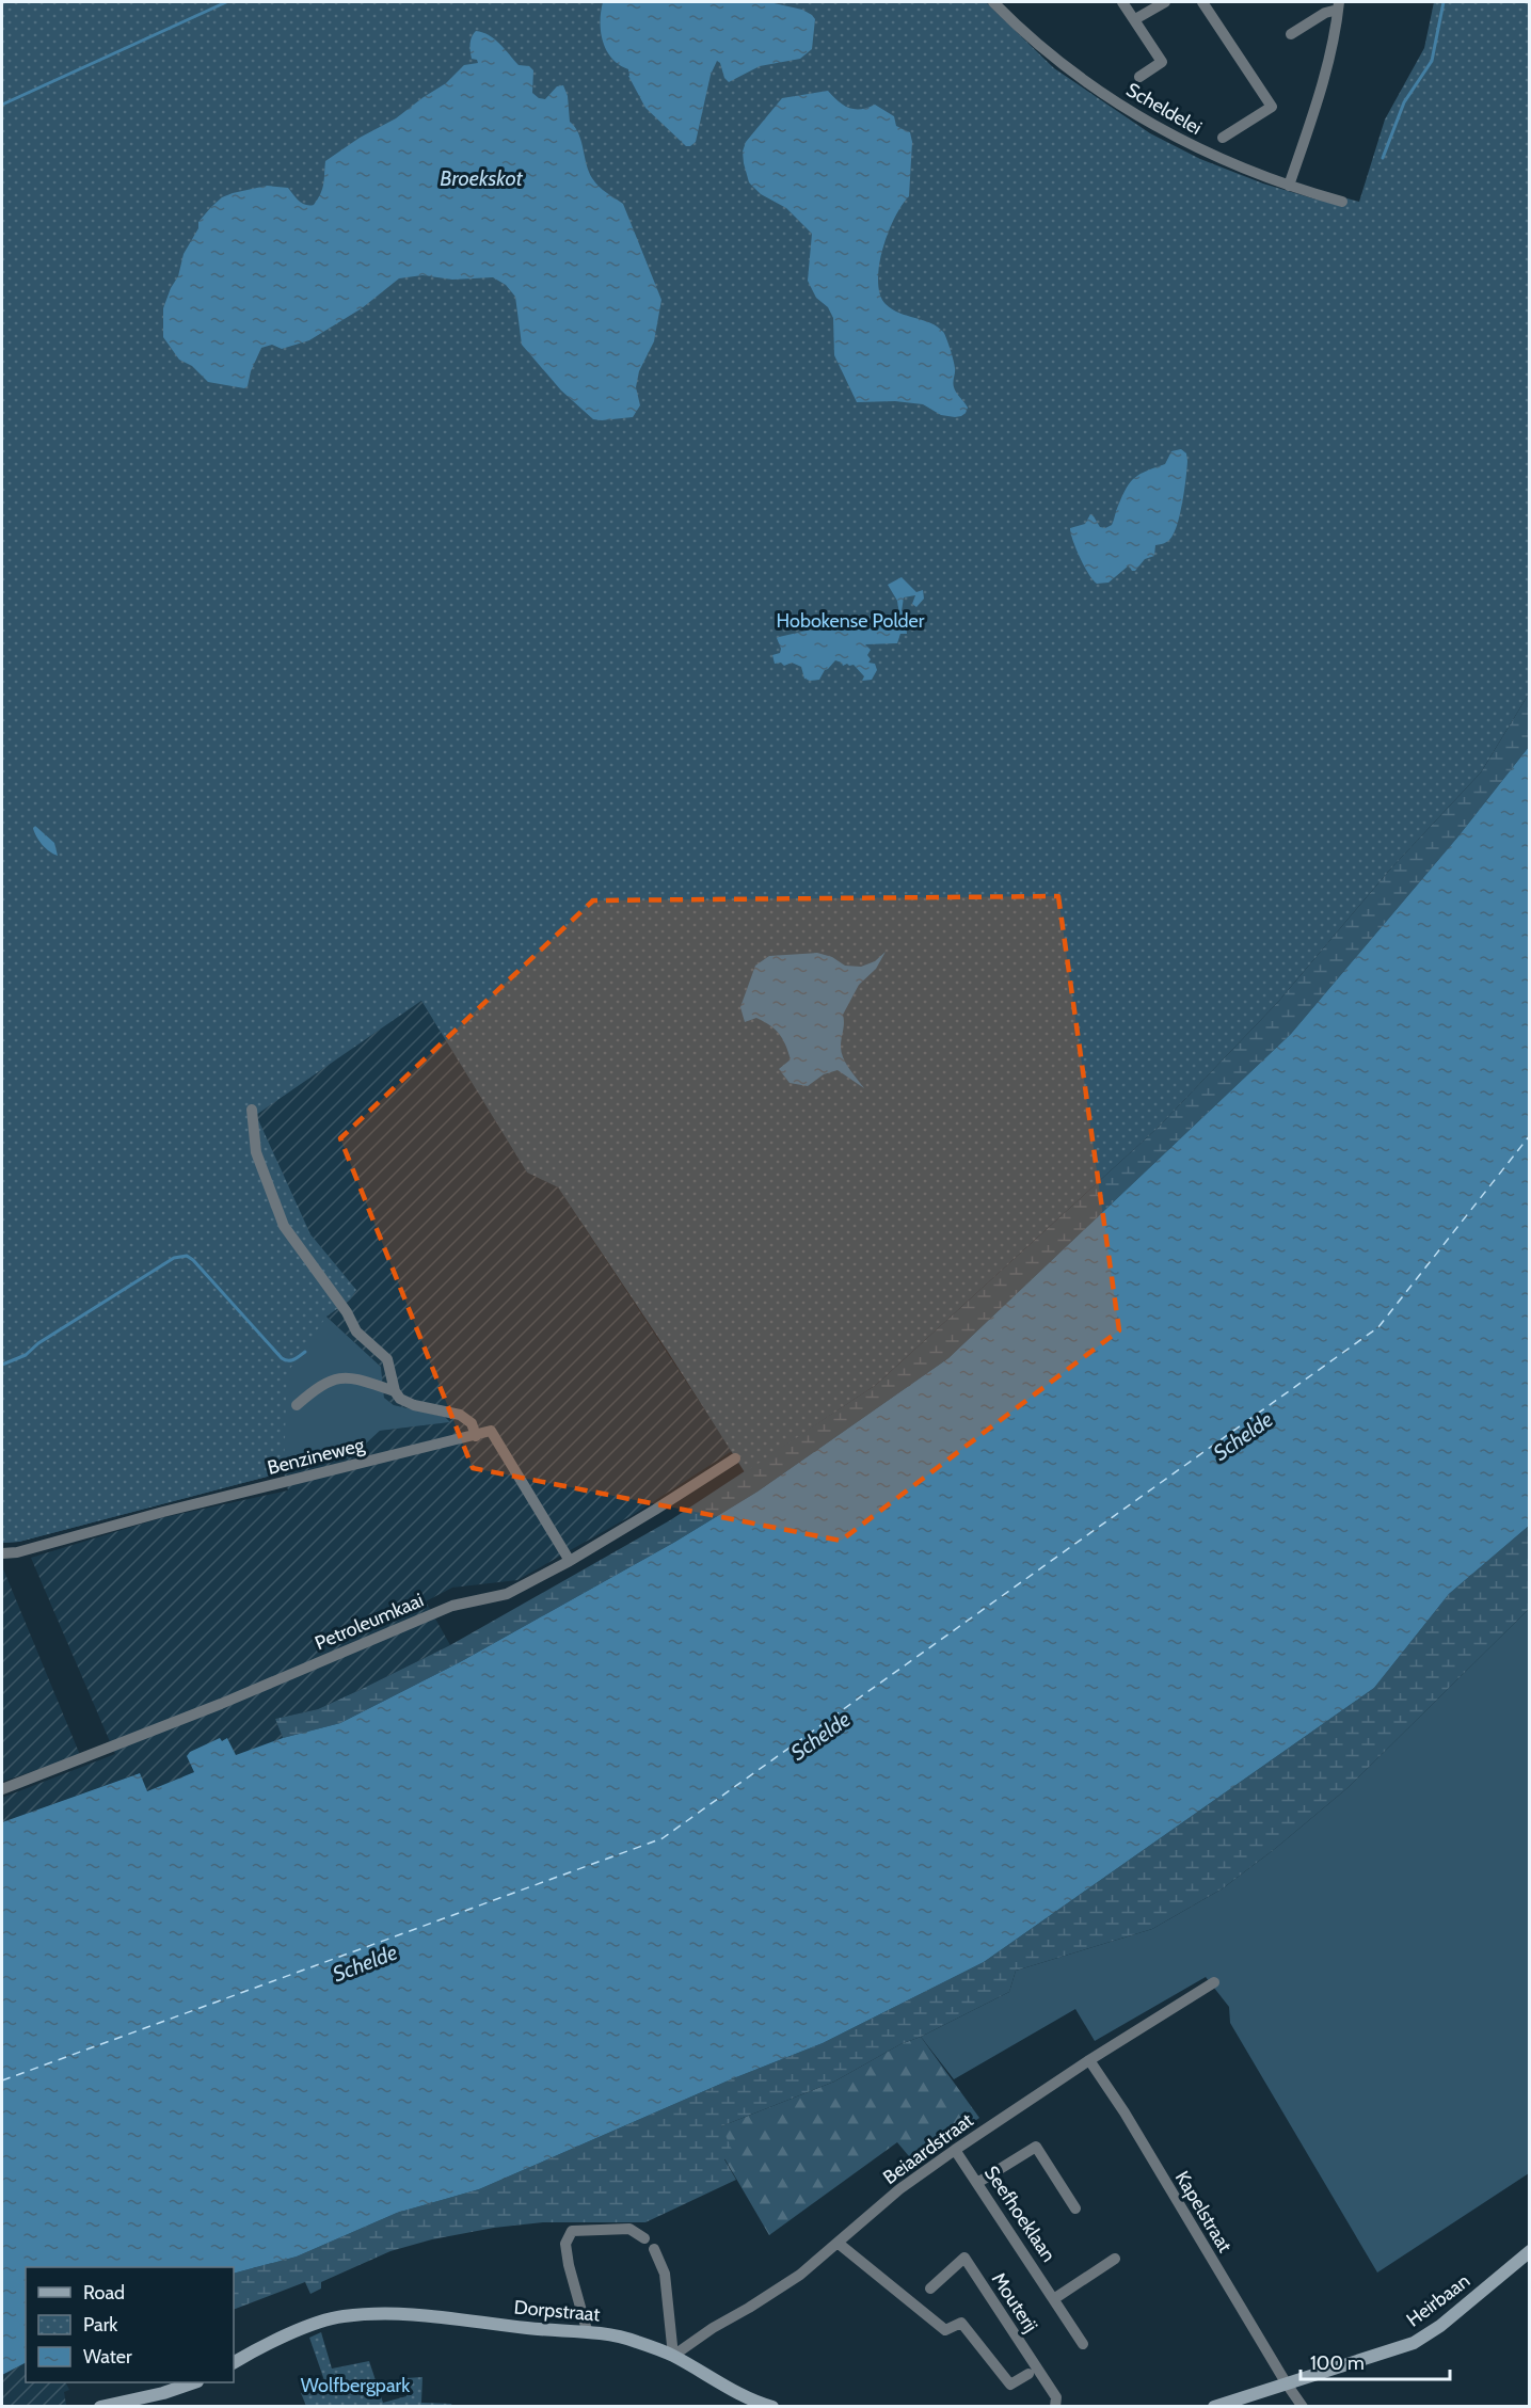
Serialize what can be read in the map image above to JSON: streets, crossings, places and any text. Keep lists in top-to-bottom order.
{
  "streets": {
    "street": [
      "Scheldelei",
      "Benzineweg",
      "Petroleumkaai",
      "Beiaardstraat",
      "Kapelstraat",
      "Seefhoeklaan",
      "Heirbaan",
      "Mouterij",
      "Dorpstraat"
    ]
  },
  "crossings": [
    ["Beiaardstraat", "Kapelstraat"],
    ["Beiaardstraat", "Seefhoeklaan"],
    ["Beiaardstraat", "Dorpstraat"],
    ["Kapelstraat", "Heirbaan"]
  ],
  "water": ["Broekskot", "Schelde"],
  "parks": ["Hobokense Polder", "Wolfbergpark"],
  "legend": ["Road", "Park", "Water"],
  "scale_bar": "100 m"
}
